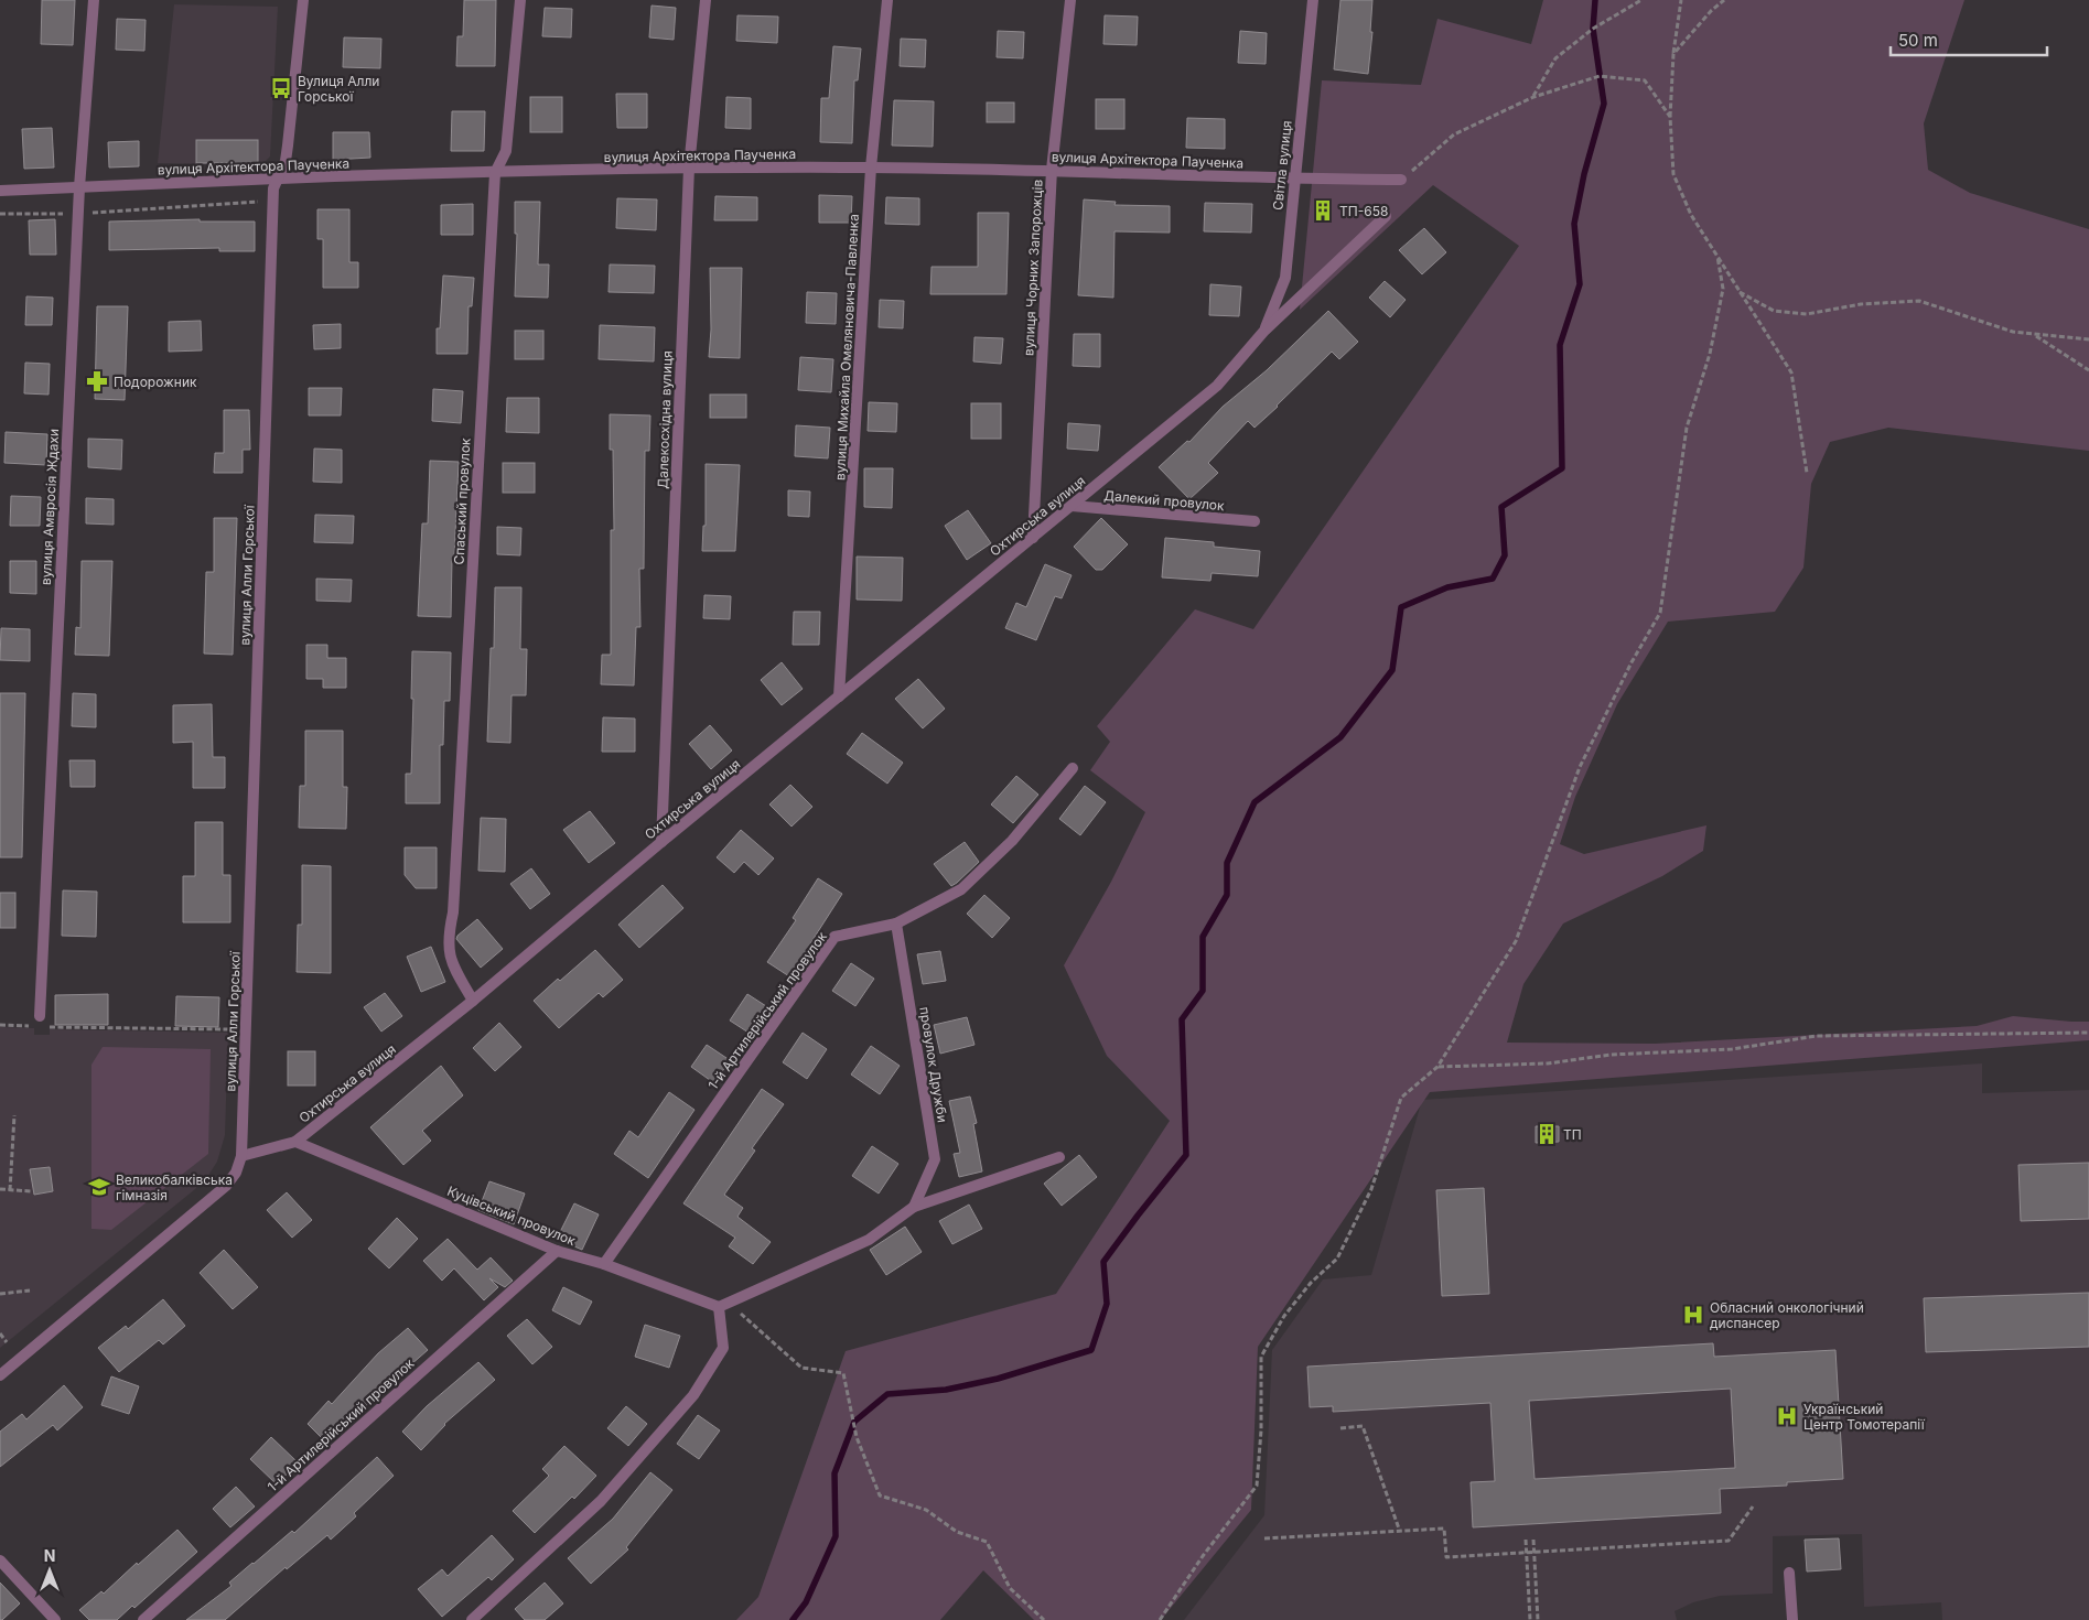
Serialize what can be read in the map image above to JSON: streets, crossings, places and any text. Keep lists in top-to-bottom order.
{
  "streets": {
    "street": [
      "вулиця Архітектора Паученка",
      "Світла вулиця",
      "вулиця Чорних Запорожців",
      "вулиця Михайла Омеляновича-Павленка",
      "Далекосхідна вулиця",
      "Далекий провулок",
      "Спаський провулок",
      "вулиця Амвросія Ждахи",
      "Охтирська вулиця",
      "вулиця Алли Горської",
      "1-й Артилерійський провулок",
      "провулок Дружби",
      "Куцівський провулок"
    ]
  },
  "crossings": [
    ["вулиця Архітектора Паученка", "Світла вулиця"],
    ["вулиця Архітектора Паученка", "вулиця Чорних Запорожців"],
    ["вулиця Архітектора Паученка", "вулиця Михайла Омеляновича-Павленка"],
    ["вулиця Архітектора Паученка", "Далекосхідна вулиця"],
    ["вулиця Архітектора Паученка", "Спаський провулок"],
    ["вулиця Архітектора Паученка", "вулиця Амвросія Ждахи"],
    ["вулиця Архітектора Паученка", "вулиця Алли Горської"],
    ["Світла вулиця", "Охтирська вулиця"],
    ["вулиця Чорних Запорожців", "Охтирська вулиця"],
    ["вулиця Михайла Омеляновича-Павленка", "Охтирська вулиця"],
    ["Далекосхідна вулиця", "Охтирська вулиця"],
    ["Далекий провулок", "Охтирська вулиця"],
    ["Спаський провулок", "Охтирська вулиця"],
    ["Охтирська вулиця", "вулиця Алли Горської"],
    ["Охтирська вулиця", "Куцівський провулок"],
    ["1-й Артилерійський провулок", "провулок Дружби"],
    ["1-й Артилерійський провулок", "Куцівський провулок"]
  ],
  "places": {
    "bus stop": ["Вулиця Алли Горської"],
    "building": ["ТП-658", "ТП"],
    "pharmacy": ["Подорожник"],
    "school or university": ["Великобалківська гімназія"],
    "hospital": ["Обласний онкологічний диспансер", "Український Центр Томотерапії"]
  },
  "scale_bar": "50 m",
  "north": "top"
}
